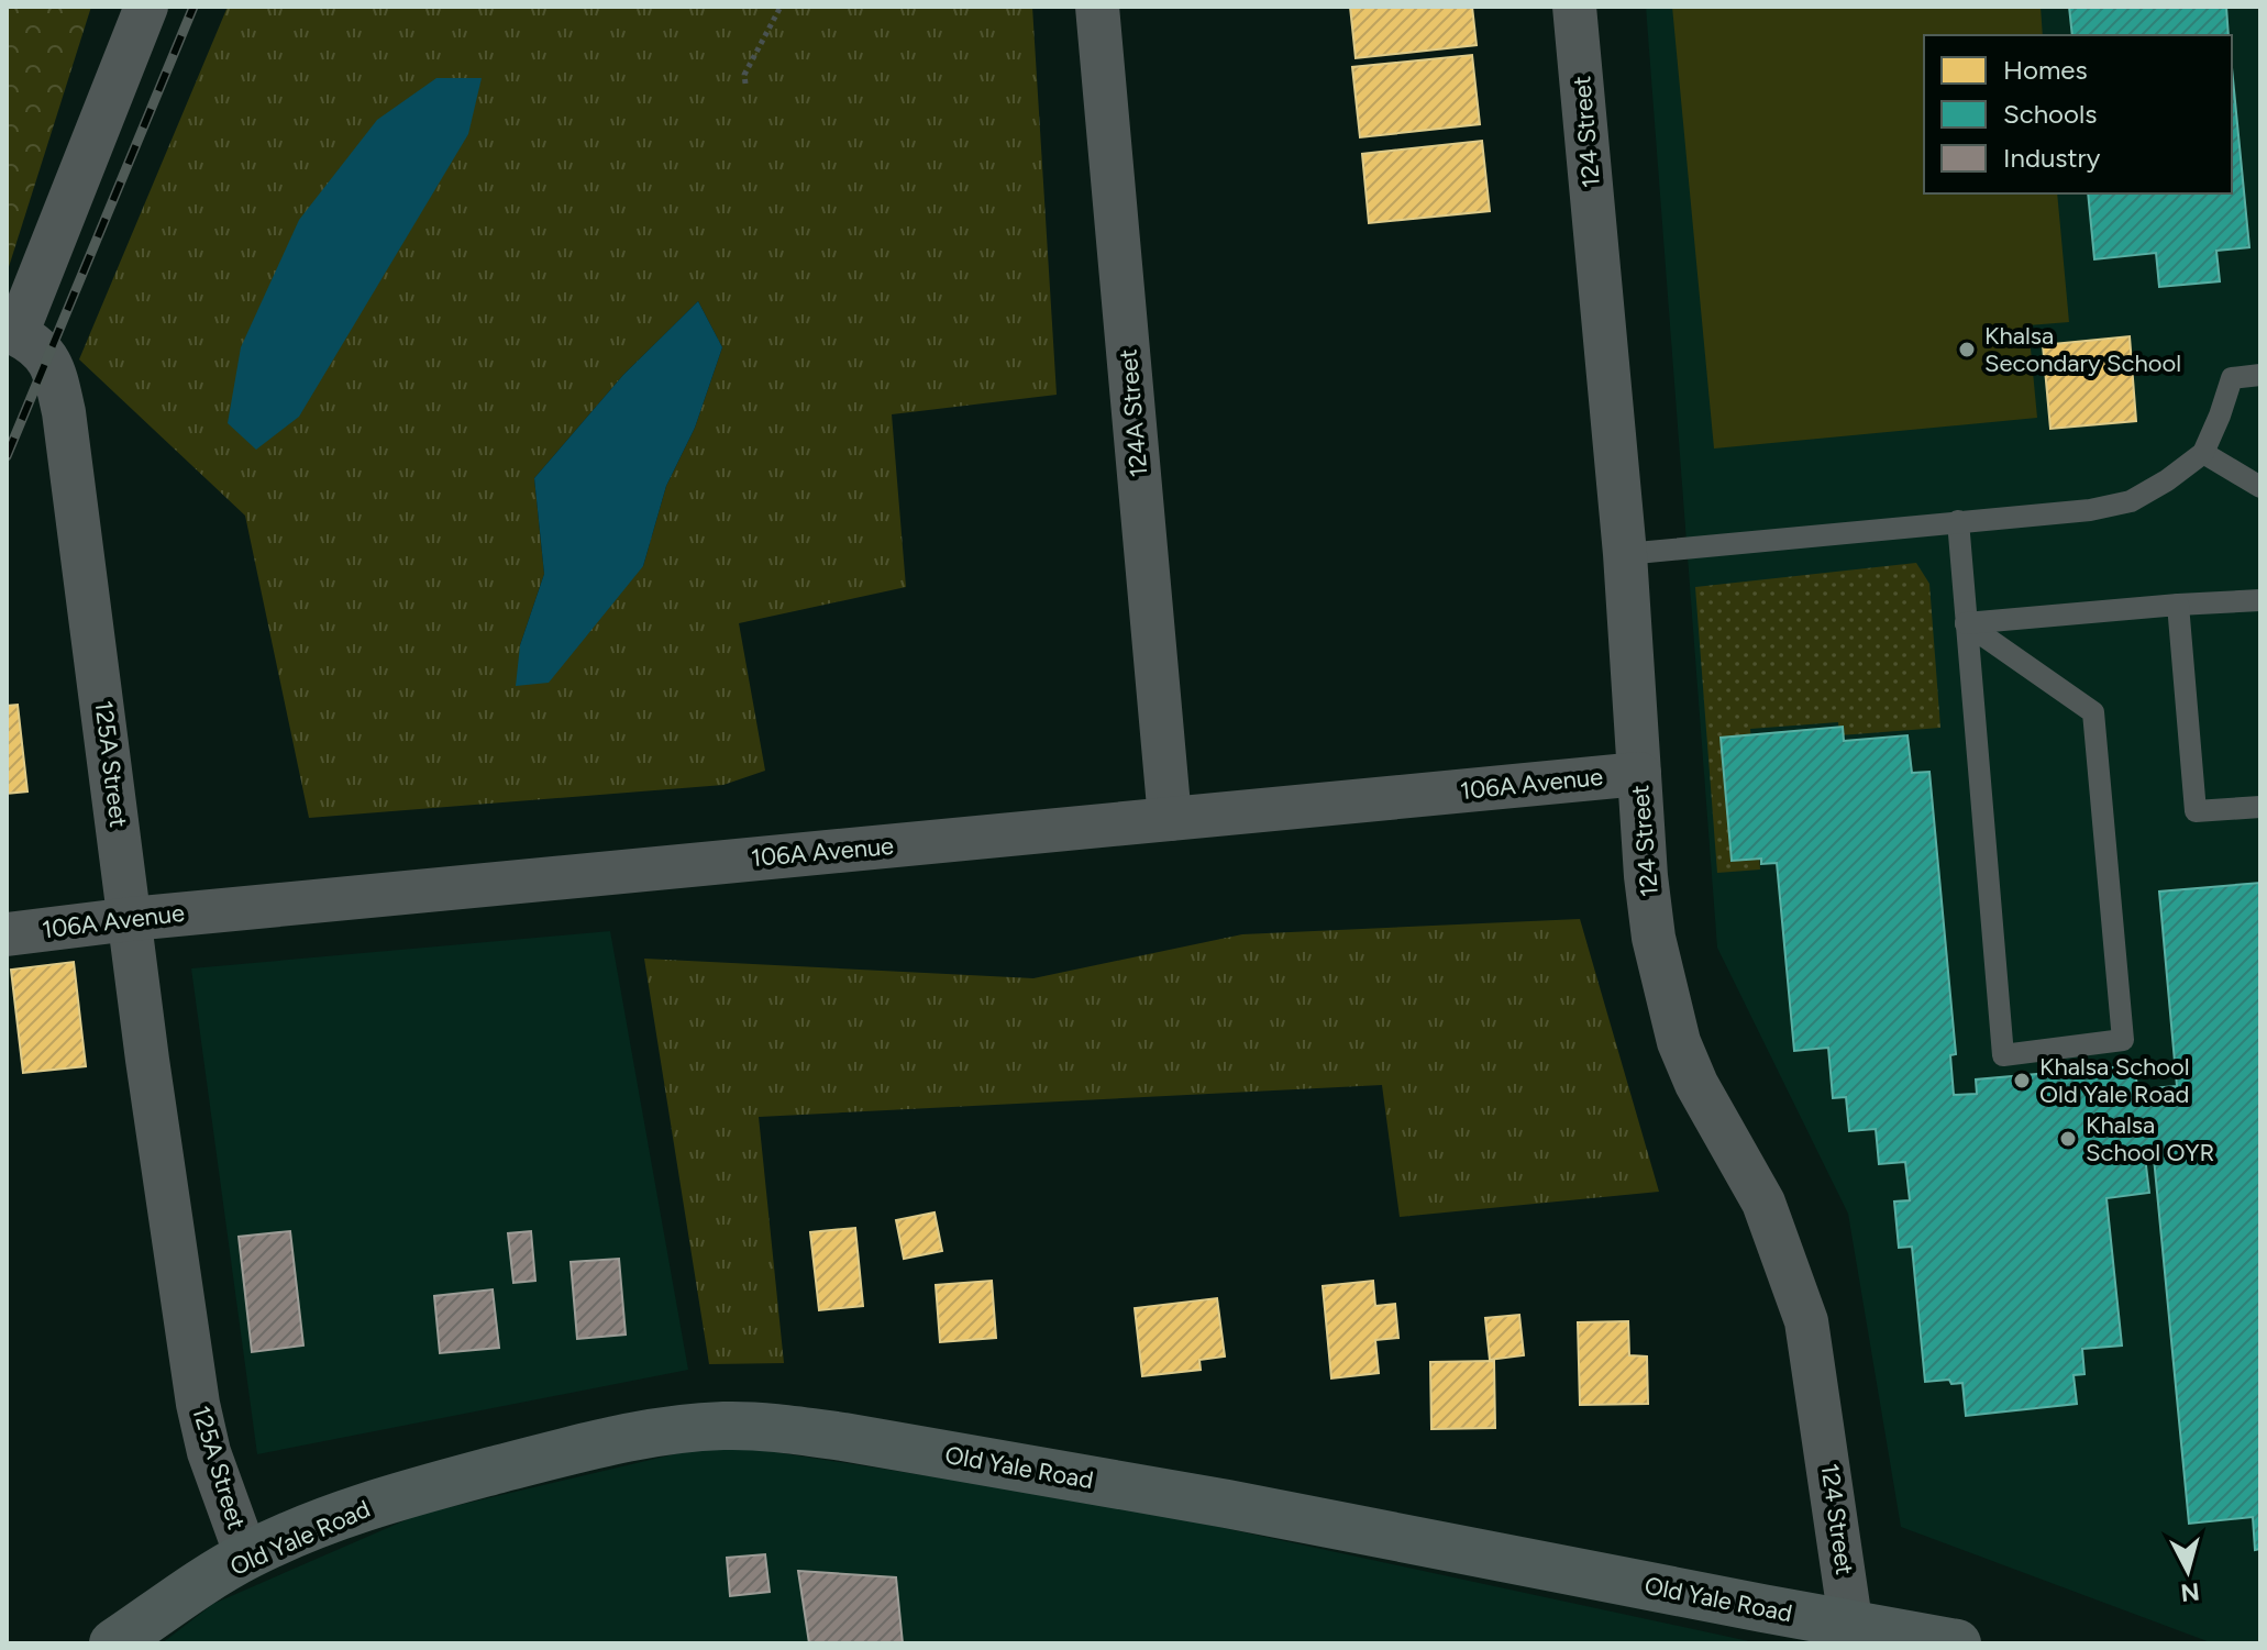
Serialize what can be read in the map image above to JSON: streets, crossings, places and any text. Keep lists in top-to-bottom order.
{
  "streets": {
    "main road": ["Old Yale Road"],
    "street": [
      "124 Street",
      "124A Street",
      "125A Street",
      "106A Avenue"
    ]
  },
  "crossings": [
    ["124 Street", "106A Avenue"],
    ["124 Street", "Old Yale Road"],
    ["124A Street", "106A Avenue"],
    ["125A Street", "106A Avenue"],
    ["125A Street", "Old Yale Road"]
  ],
  "places": ["Khalsa Secondary School", "Khalsa School Old Yale Road", "Khalsa School OYR"],
  "legend": ["Homes", "Schools", "Industry"],
  "north": "bottom"
}
